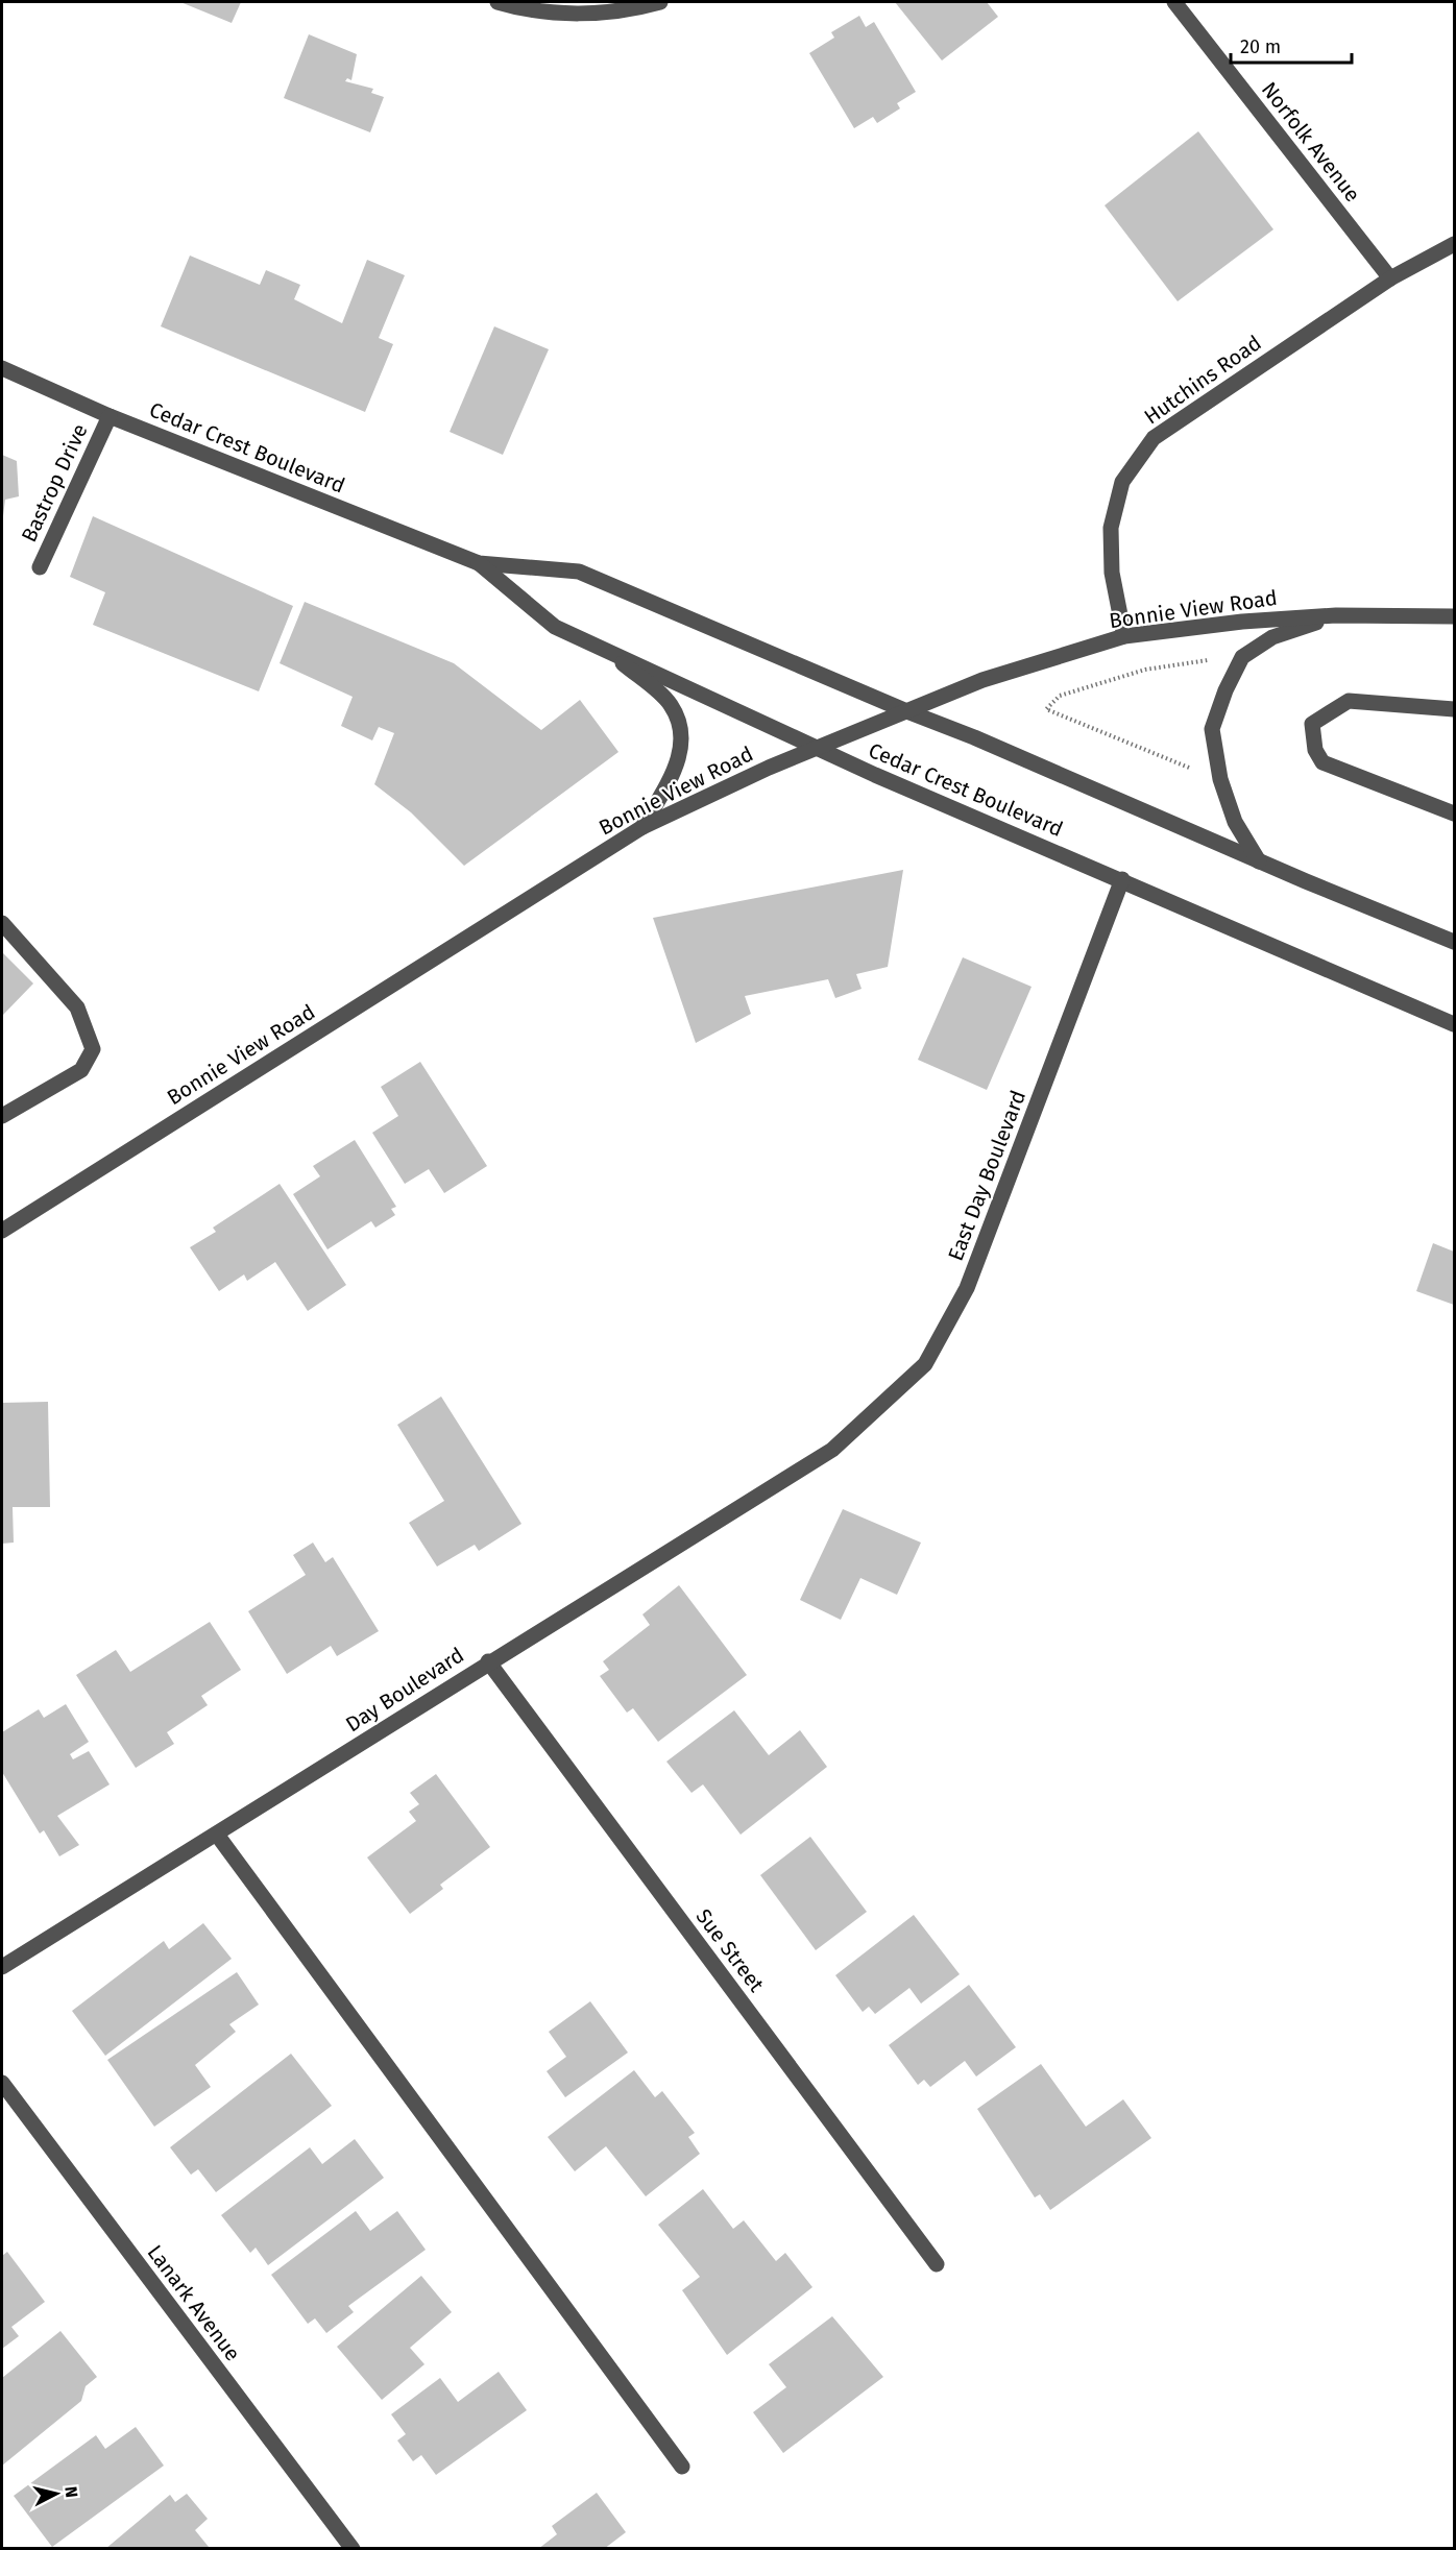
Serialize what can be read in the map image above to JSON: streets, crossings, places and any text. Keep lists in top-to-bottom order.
{
  "streets": {
    "street": [
      "Norfolk Avenue",
      "Hutchins Road",
      "Cedar Crest Boulevard",
      "Bastrop Drive",
      "Bonnie View Road",
      "East Day Boulevard",
      "Day Boulevard",
      "Sue Street",
      "Lanark Avenue"
    ]
  },
  "crossings": [
    ["Norfolk Avenue", "Hutchins Road"],
    ["Hutchins Road", "Bonnie View Road"],
    ["Cedar Crest Boulevard", "Bastrop Drive"],
    ["Cedar Crest Boulevard", "Bonnie View Road"],
    ["Cedar Crest Boulevard", "East Day Boulevard"],
    ["East Day Boulevard", "Day Boulevard"],
    ["Day Boulevard", "Sue Street"]
  ],
  "scale_bar": "20 m",
  "north": "right"
}
